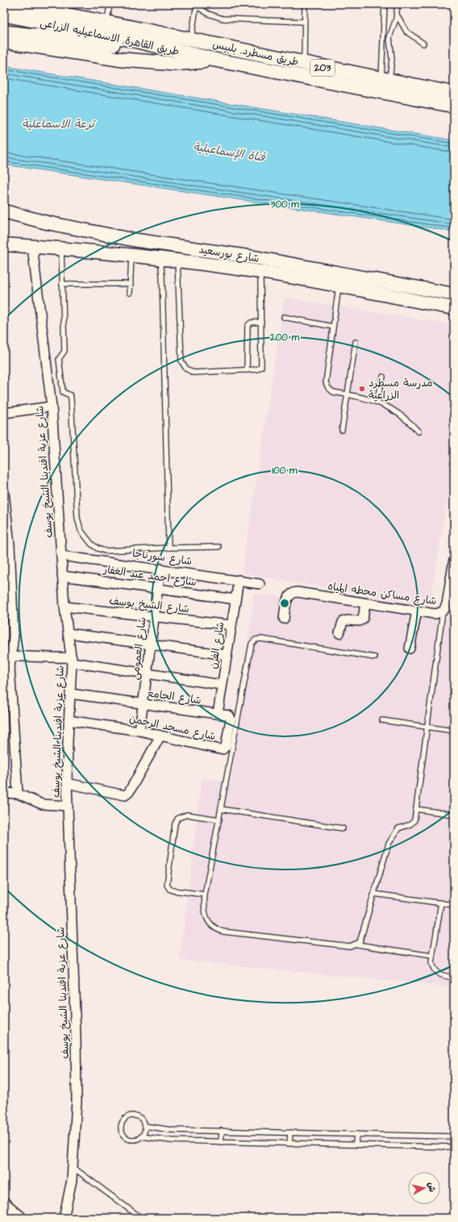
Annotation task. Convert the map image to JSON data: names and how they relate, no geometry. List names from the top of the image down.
{
  "streets": {
    "main road": [
      "طريق القاهرة, الاسماعيليه الزراعى",
      "طريق مسطرد, بلبيس",
      "203",
      "شارع بورسعيد"
    ],
    "street": [
      "شارع عزبة افندينا الشيخ يوسف",
      "شارع سورناجا",
      "شارع احمد عبد الغفار",
      "شارع مساكن محطه المياه",
      "شارع الشيخ يوسف",
      "شارع الفرن",
      "شارع العمومى",
      "شارع الجامع",
      "شارع مسجد الرحمن"
    ]
  },
  "crossings": [
    ["طريق القاهرة, الاسماعيليه الزراعى", "طريق مسطرد, بلبيس"],
    ["شارع بورسعيد", "شارع عزبة افندينا الشيخ يوسف"],
    ["شارع عزبة افندينا الشيخ يوسف", "شارع سورناجا"],
    ["شارع عزبة افندينا الشيخ يوسف", "شارع احمد عبد الغفار"],
    ["شارع عزبة افندينا الشيخ يوسف", "شارع الشيخ يوسف"],
    ["شارع عزبة افندينا الشيخ يوسف", "شارع الجامع"],
    ["شارع عزبة افندينا الشيخ يوسف", "شارع مسجد الرحمن"],
    ["شارع سورناجا", "شارع الفرن"],
    ["شارع سورناجا", "شارع العمومى"],
    ["شارع احمد عبد الغفار", "شارع الفرن"],
    ["شارع احمد عبد الغفار", "شارع العمومى"],
    ["شارع الشيخ يوسف", "شارع الفرن"],
    ["شارع الشيخ يوسف", "شارع العمومى"],
    ["شارع الفرن", "شارع الجامع"],
    ["شارع الفرن", "شارع مسجد الرحمن"],
    ["شارع العمومى", "شارع الجامع"],
    ["شارع العمومى", "شارع مسجد الرحمن"],
    ["شارع الجامع", "شارع مسجد الرحمن"]
  ],
  "water": ["ترعة الاسماعلية", "قناة الإسماعيلية"],
  "places": ["مدرسة مسطرد الزراعية"],
  "north": "right",
  "rings": ["300 m", "200 m", "100 m"]
}
